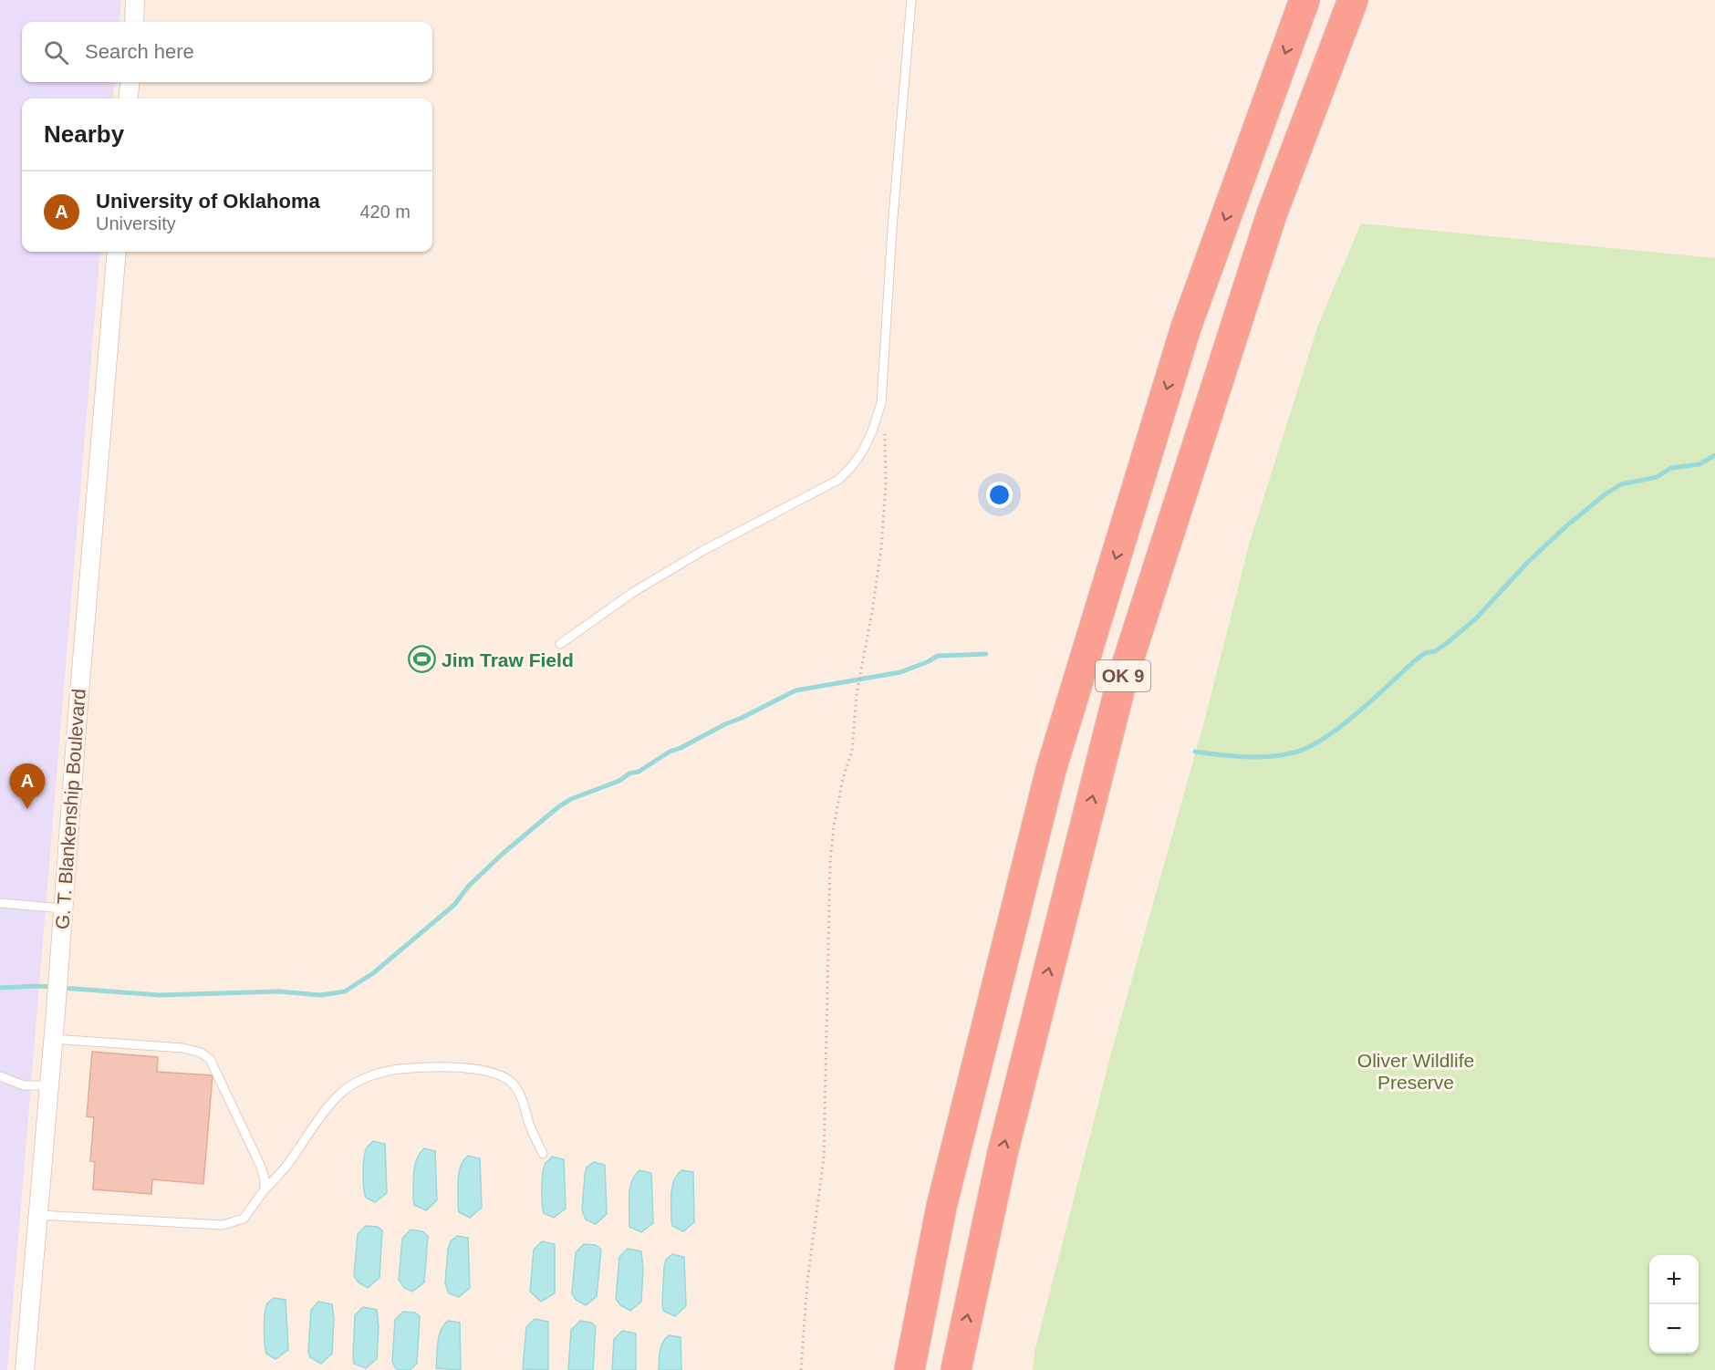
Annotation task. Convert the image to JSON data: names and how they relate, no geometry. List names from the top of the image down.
{
  "streets": {
    "highway": ["OK 9"],
    "street": ["G. T. Blankenship Boulevard"]
  },
  "parks": ["Oliver Wildlife Preserve"],
  "places": {
    "sports": ["Jim Traw Field"]
  },
  "page": {
    "search": "Search here",
    "heading": "Nearby",
    "list": [
      {
        "mark": "A",
        "name": "University of Oklahoma",
        "note": "University",
        "value": "420 m"
      }
    ],
    "pins": "A",
    "map_buttons": ["+", "−"]
  }
}
